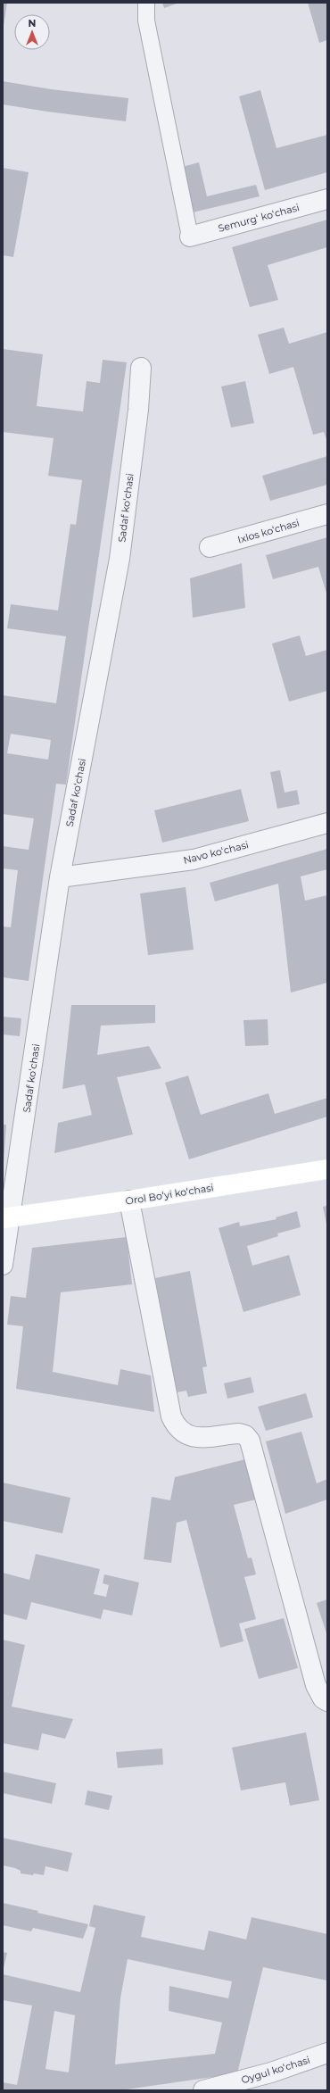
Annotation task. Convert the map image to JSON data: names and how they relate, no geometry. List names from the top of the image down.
{
  "streets": {
    "street": [
      "Semurgʻ koʻchasi",
      "Sadaf koʻchasi",
      "Ixlos koʻchasi",
      "Navo koʻchasi",
      "Orol Boʻyi koʻchasi",
      "Oygul koʻchasi"
    ]
  },
  "crossings": [
    ["Sadaf koʻchasi", "Navo koʻchasi"],
    ["Sadaf koʻchasi", "Orol Boʻyi koʻchasi"]
  ],
  "north": "top"
}
